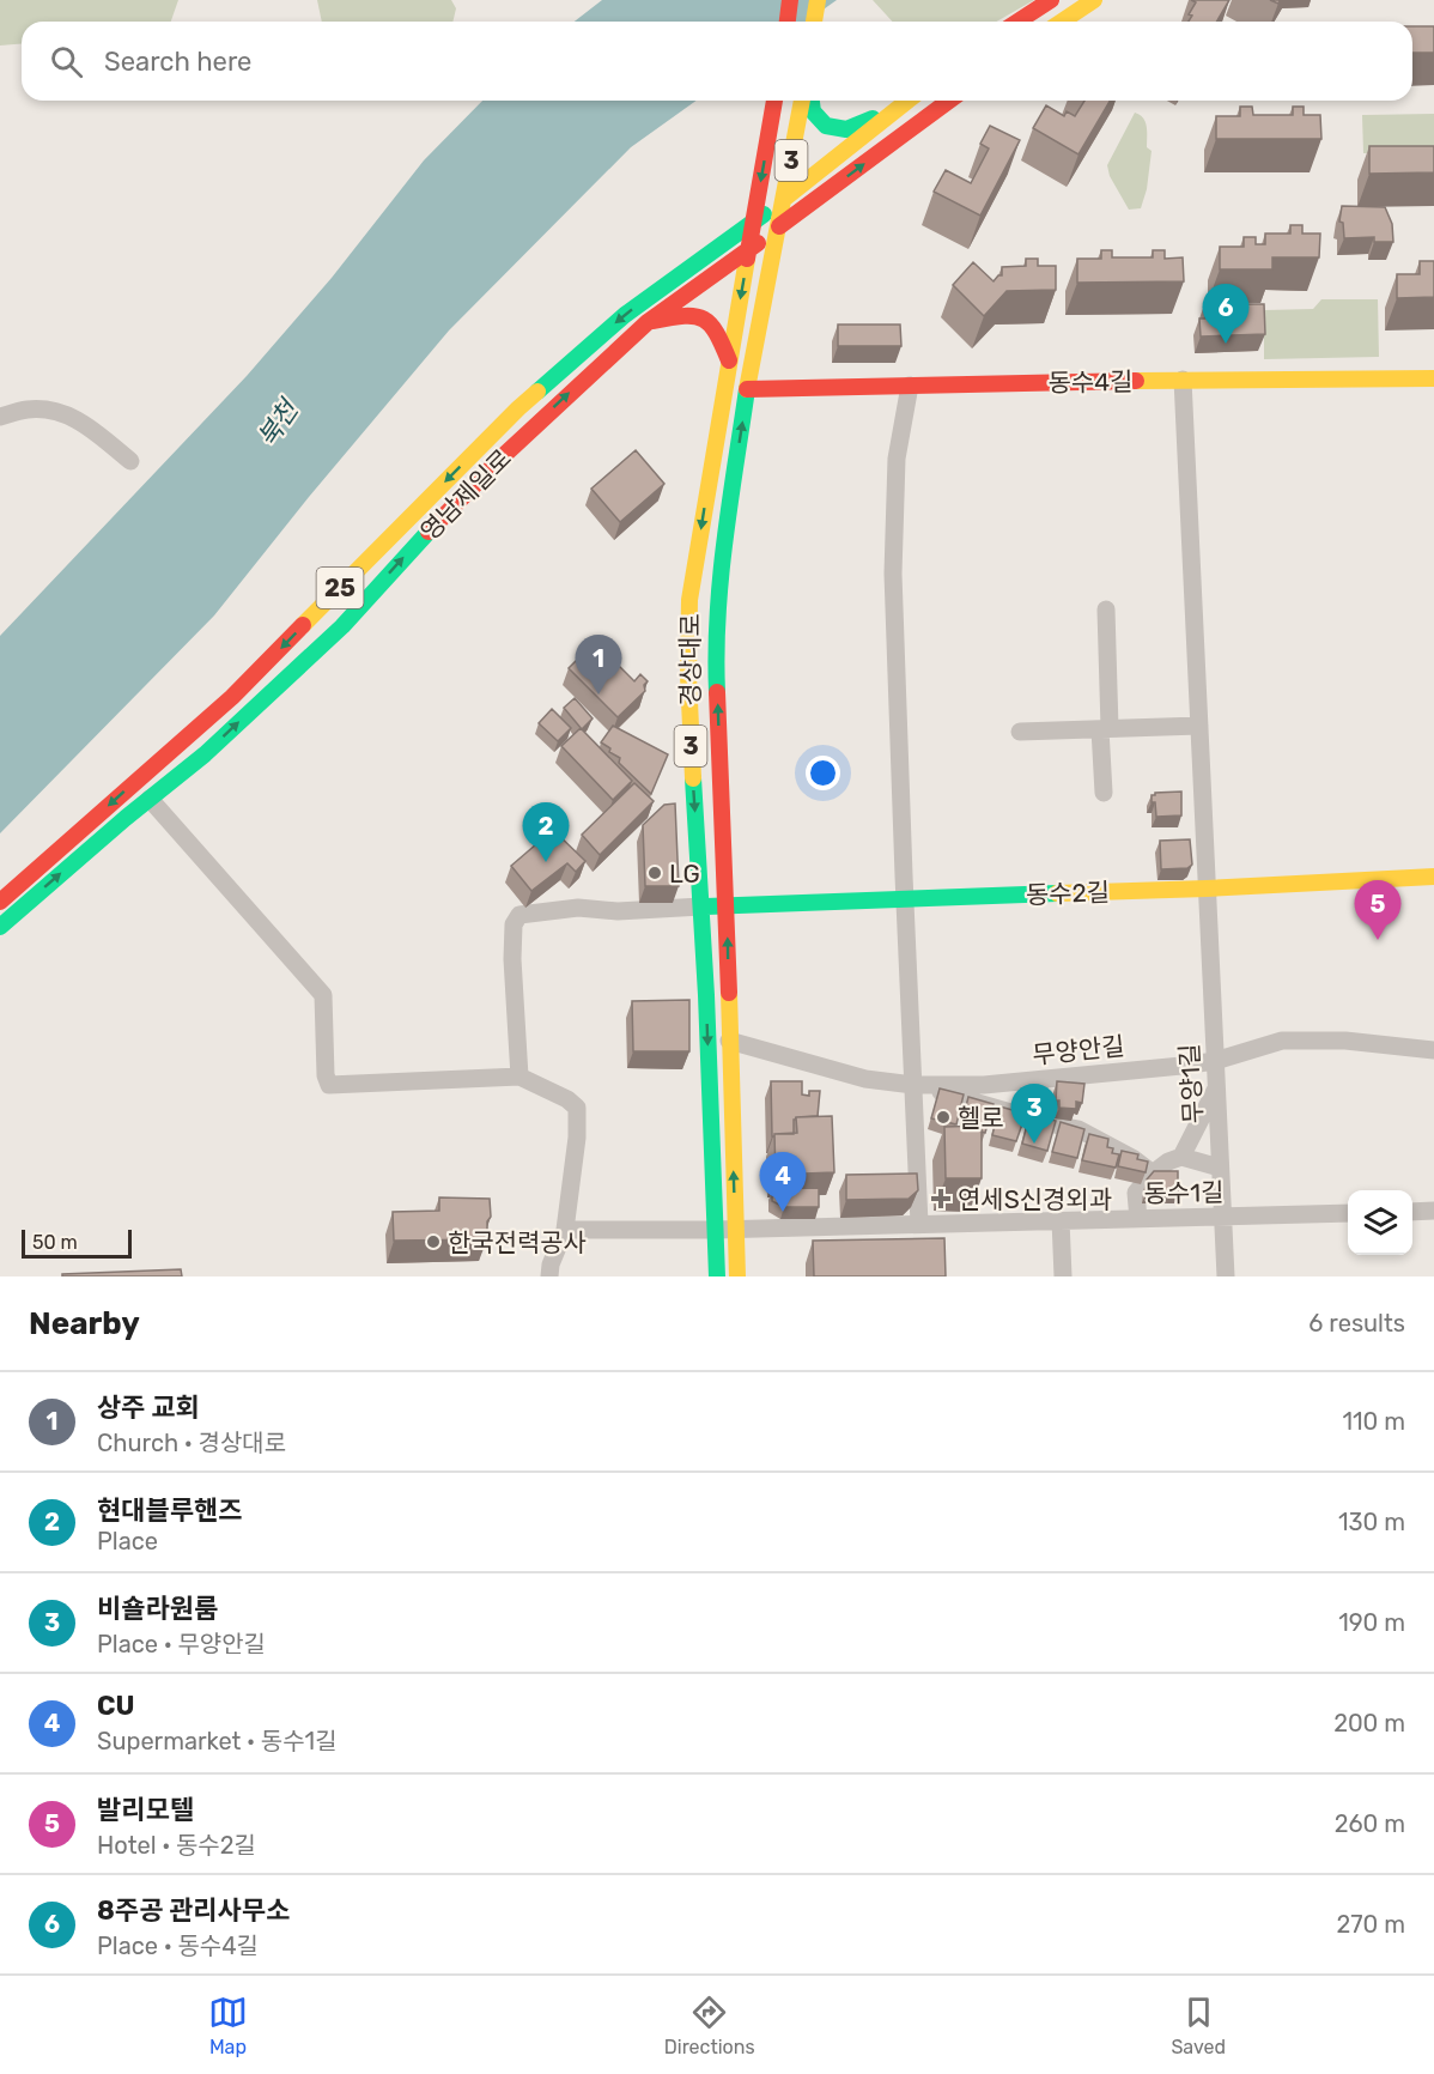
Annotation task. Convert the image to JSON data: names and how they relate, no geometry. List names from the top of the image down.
{
  "streets": {
    "main road": [
      "3",
      "동수4길",
      "영남제일로",
      "25",
      "경상대로",
      "동수2길"
    ],
    "street": ["무양안길", "무양1길", "동수1길"]
  },
  "crossings": [
    ["동수4길", "경상대로"],
    ["동수4길", "무양1길"],
    ["영남제일로", "경상대로"],
    ["경상대로", "동수2길"],
    ["경상대로", "무양안길"],
    ["경상대로", "동수1길"],
    ["동수2길", "무양1길"],
    ["무양안길", "무양1길"],
    ["무양1길", "동수1길"]
  ],
  "water": ["북천"],
  "places": {
    "other": ["LG", "헬로", "한국전력공사"],
    "health": ["연세S신경외과"]
  },
  "scale_bar": "50 m",
  "page": {
    "search": "Search here",
    "pins": [
      "6",
      "1",
      "2",
      "5",
      "3",
      "4"
    ],
    "scale": "50 m",
    "heading": ["Nearby", "6 results"],
    "list": [
      {
        "mark": "1",
        "name": "상주 교회",
        "note": "Church · 경상대로",
        "value": "110 m"
      },
      {
        "mark": "2",
        "name": "현대블루핸즈",
        "note": "Place",
        "value": "130 m"
      },
      {
        "mark": "3",
        "name": "비숄라원룸",
        "note": "Place · 무양안길",
        "value": "190 m"
      },
      {
        "mark": "4",
        "name": "CU",
        "note": "Supermarket · 동수1길",
        "value": "200 m"
      },
      {
        "mark": "5",
        "name": "발리모텔",
        "note": "Hotel · 동수2길",
        "value": "260 m"
      },
      {
        "mark": "6",
        "name": "8주공 관리사무소",
        "note": "Place · 동수4길",
        "value": "270 m"
      }
    ],
    "nav": ["Map", "Directions", "Saved"]
  }
}
